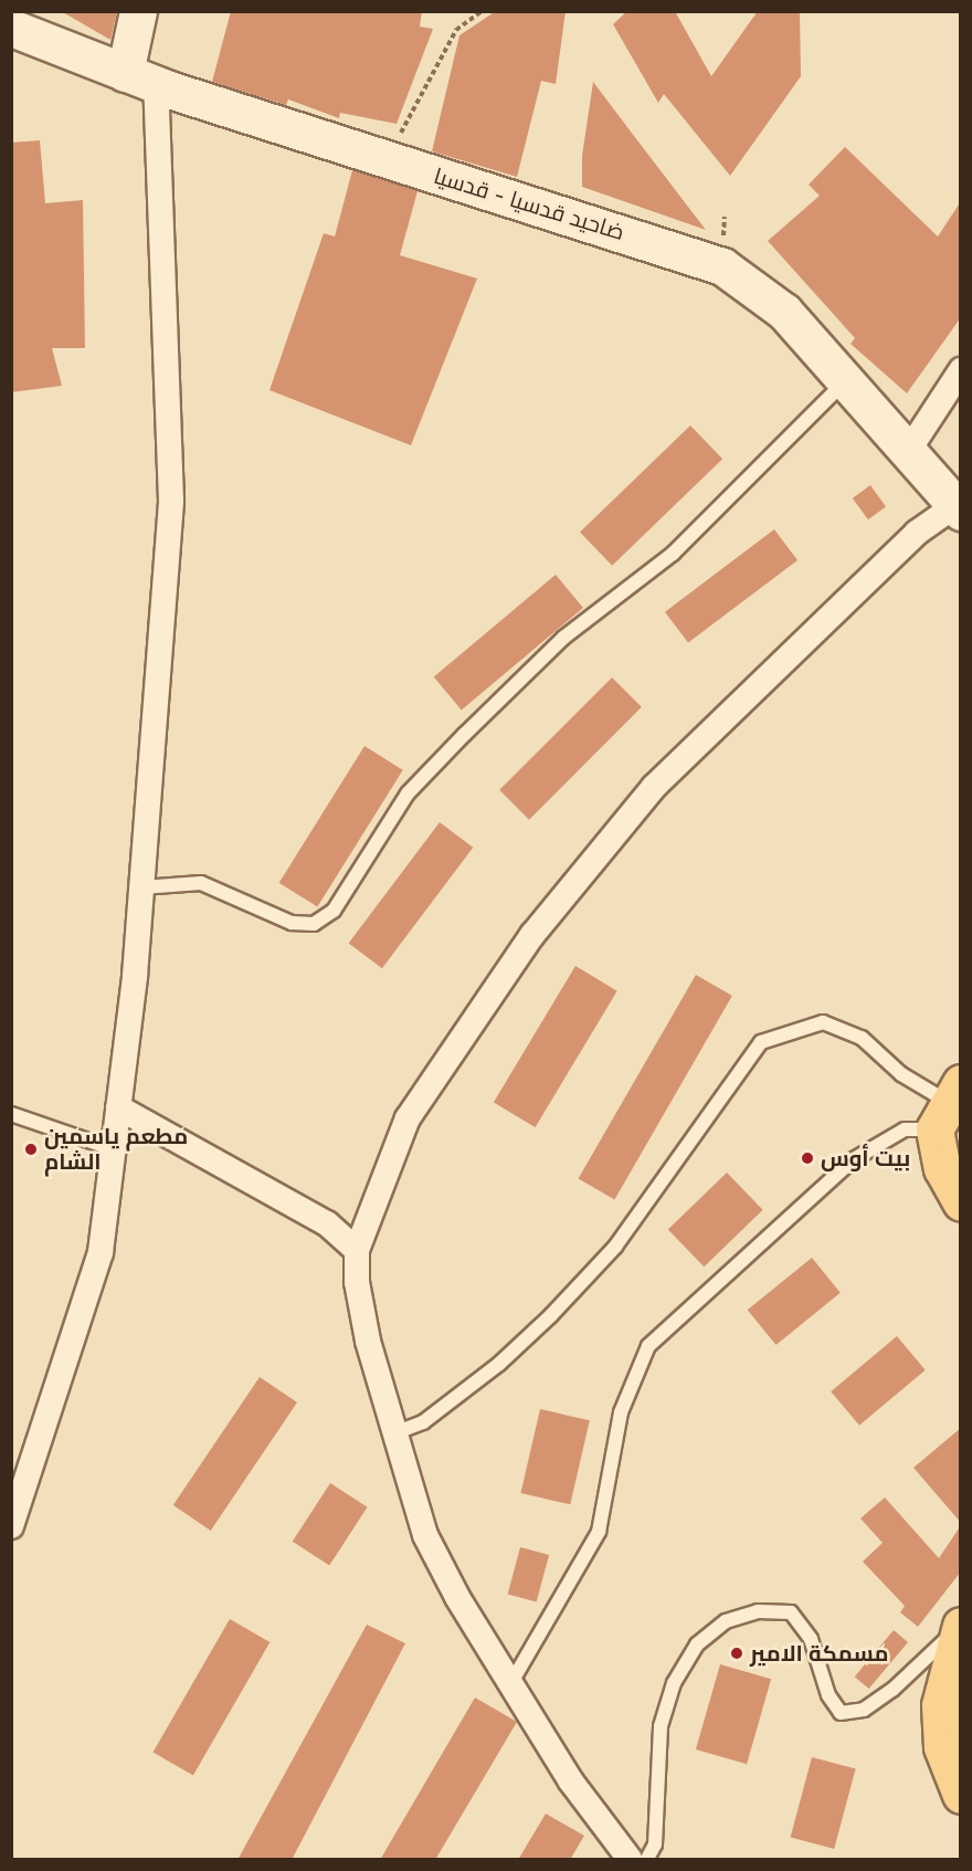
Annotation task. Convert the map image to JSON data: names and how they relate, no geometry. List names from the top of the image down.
{
  "streets": {
    "main road": ["ضاحيد قدسيا - قدسيا"]
  },
  "places": ["مطعم ياسمين الشام", "بيت أوس", "مسمكة الامير"]
}
